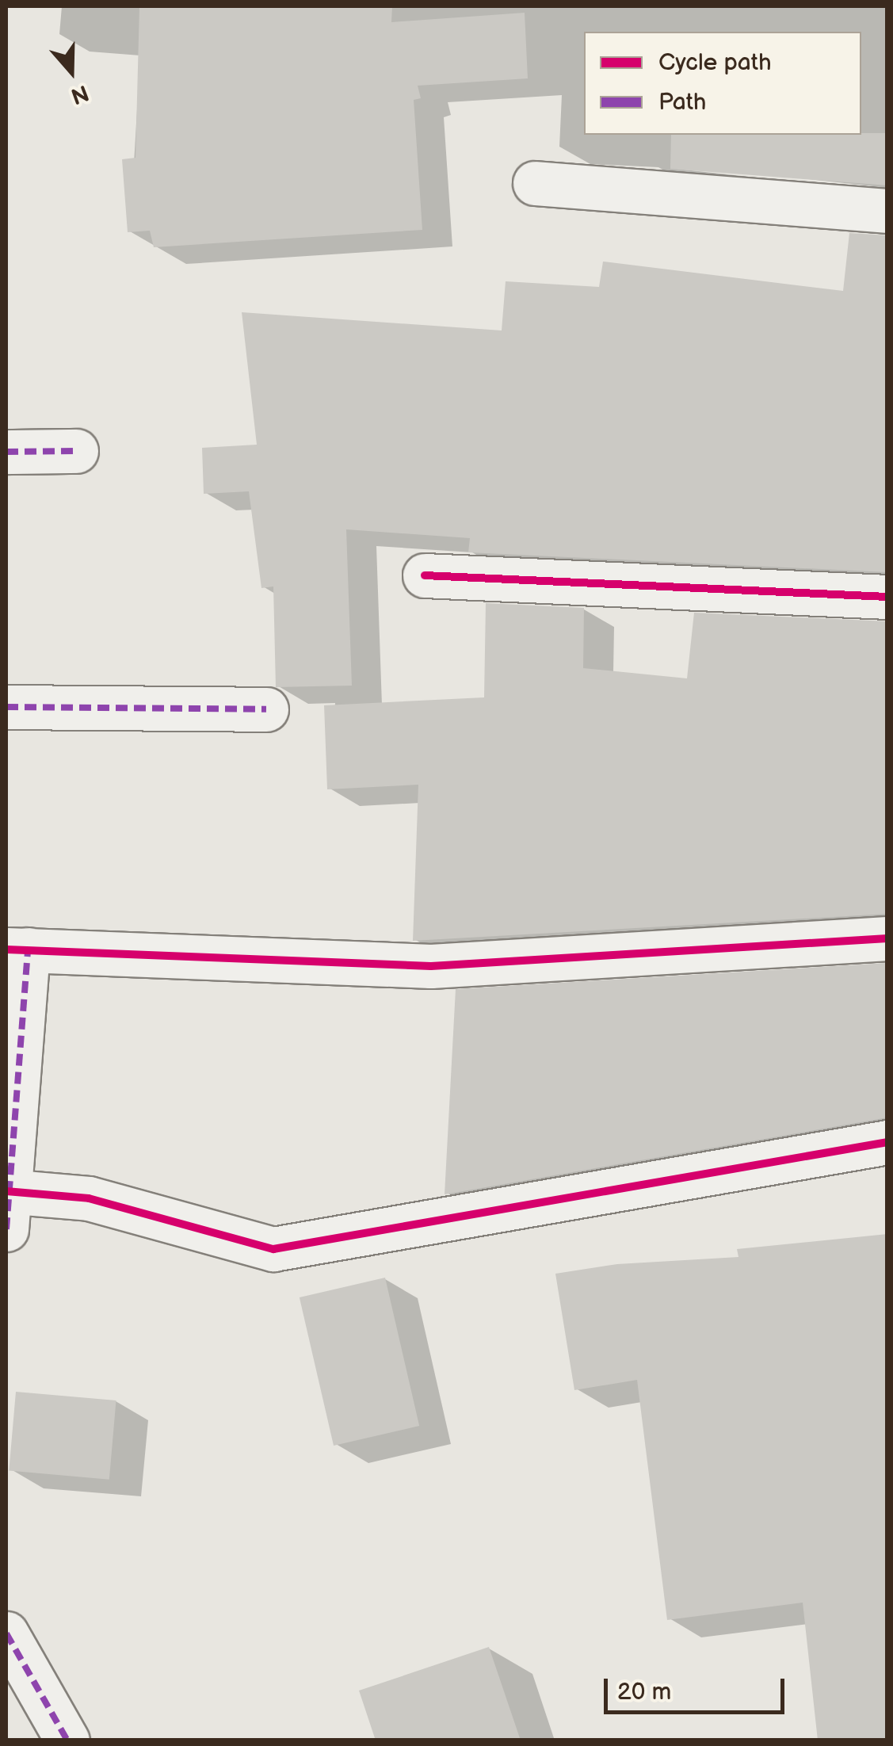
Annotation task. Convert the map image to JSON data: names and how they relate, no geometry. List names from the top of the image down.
{
  "legend": ["Cycle path", "Path"],
  "scale_bar": "20 m",
  "north": "bottom"
}
